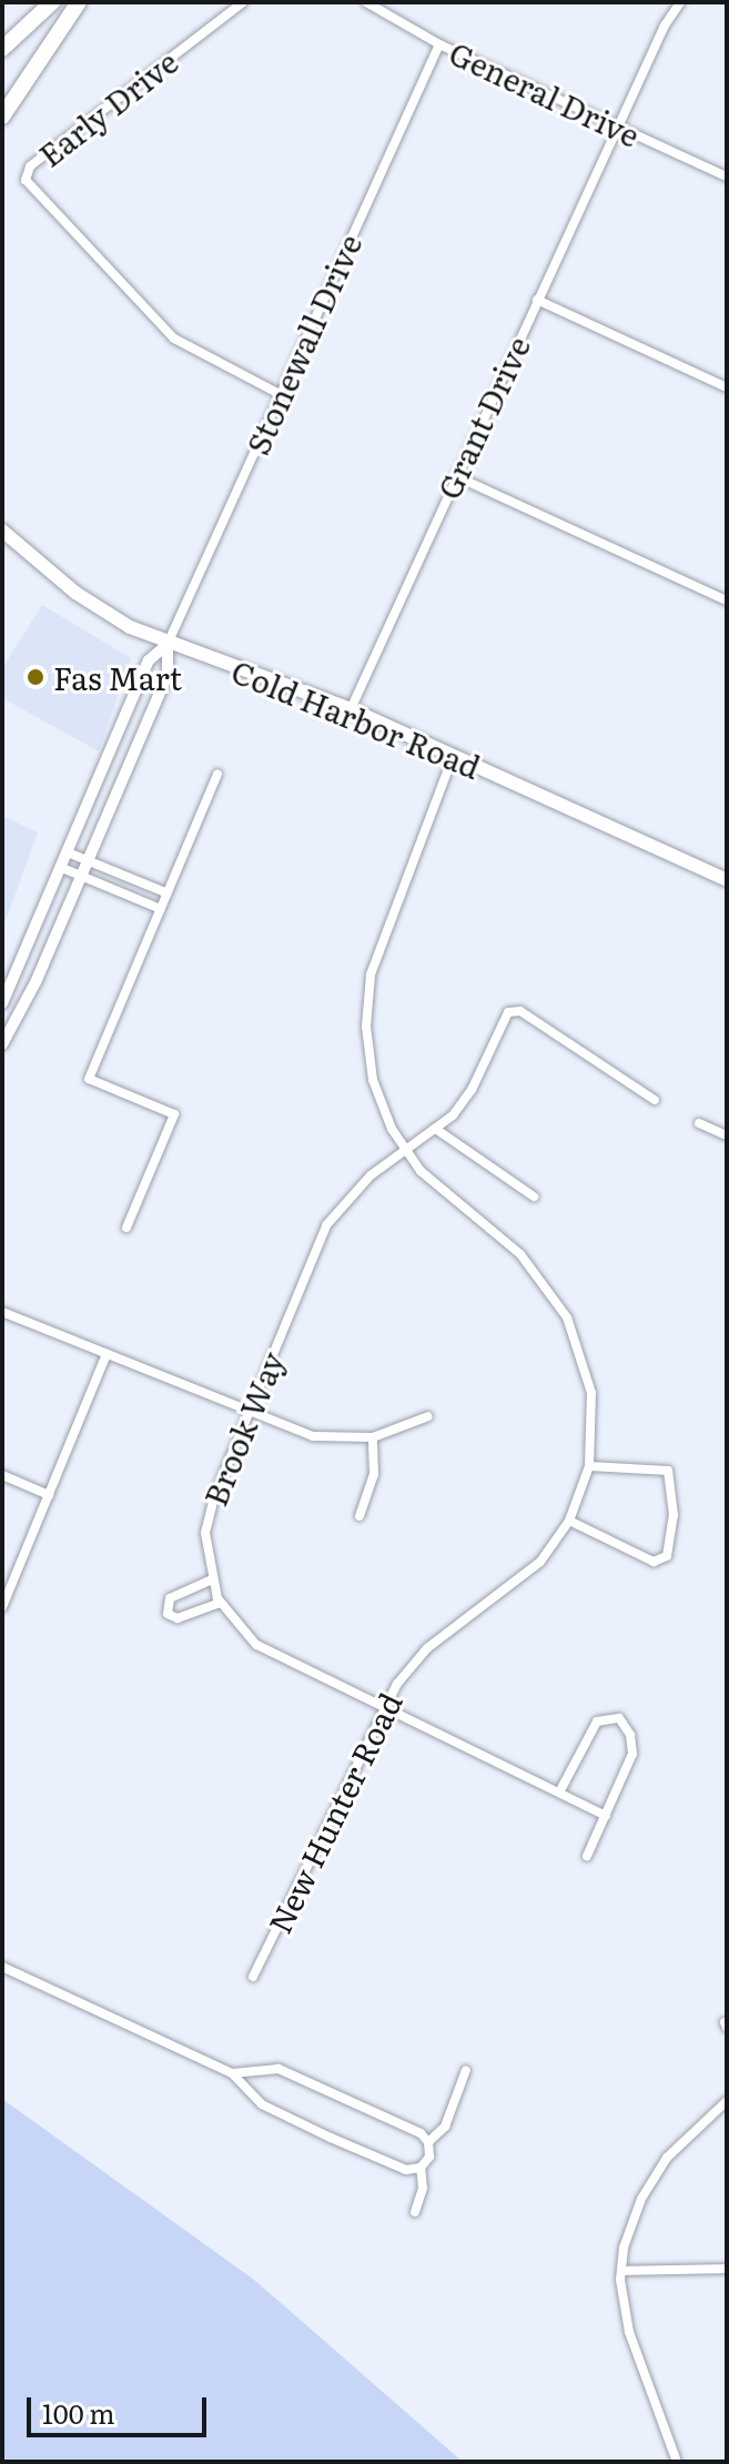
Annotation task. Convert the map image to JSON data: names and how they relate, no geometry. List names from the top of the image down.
{
  "streets": {
    "main road": ["Cold Harbor Road"],
    "street": [
      "General Drive",
      "Early Drive",
      "Stonewall Drive",
      "Grant Drive",
      "Brook Way",
      "New Hunter Road"
    ]
  },
  "crossings": [
    ["General Drive", "Stonewall Drive"],
    ["General Drive", "Grant Drive"],
    ["Early Drive", "Stonewall Drive"],
    ["Stonewall Drive", "Cold Harbor Road"],
    ["Grant Drive", "Cold Harbor Road"],
    ["Cold Harbor Road", "New Hunter Road"],
    ["Brook Way", "New Hunter Road"]
  ],
  "places": ["Fas Mart"],
  "scale_bar": "100 m"
}
